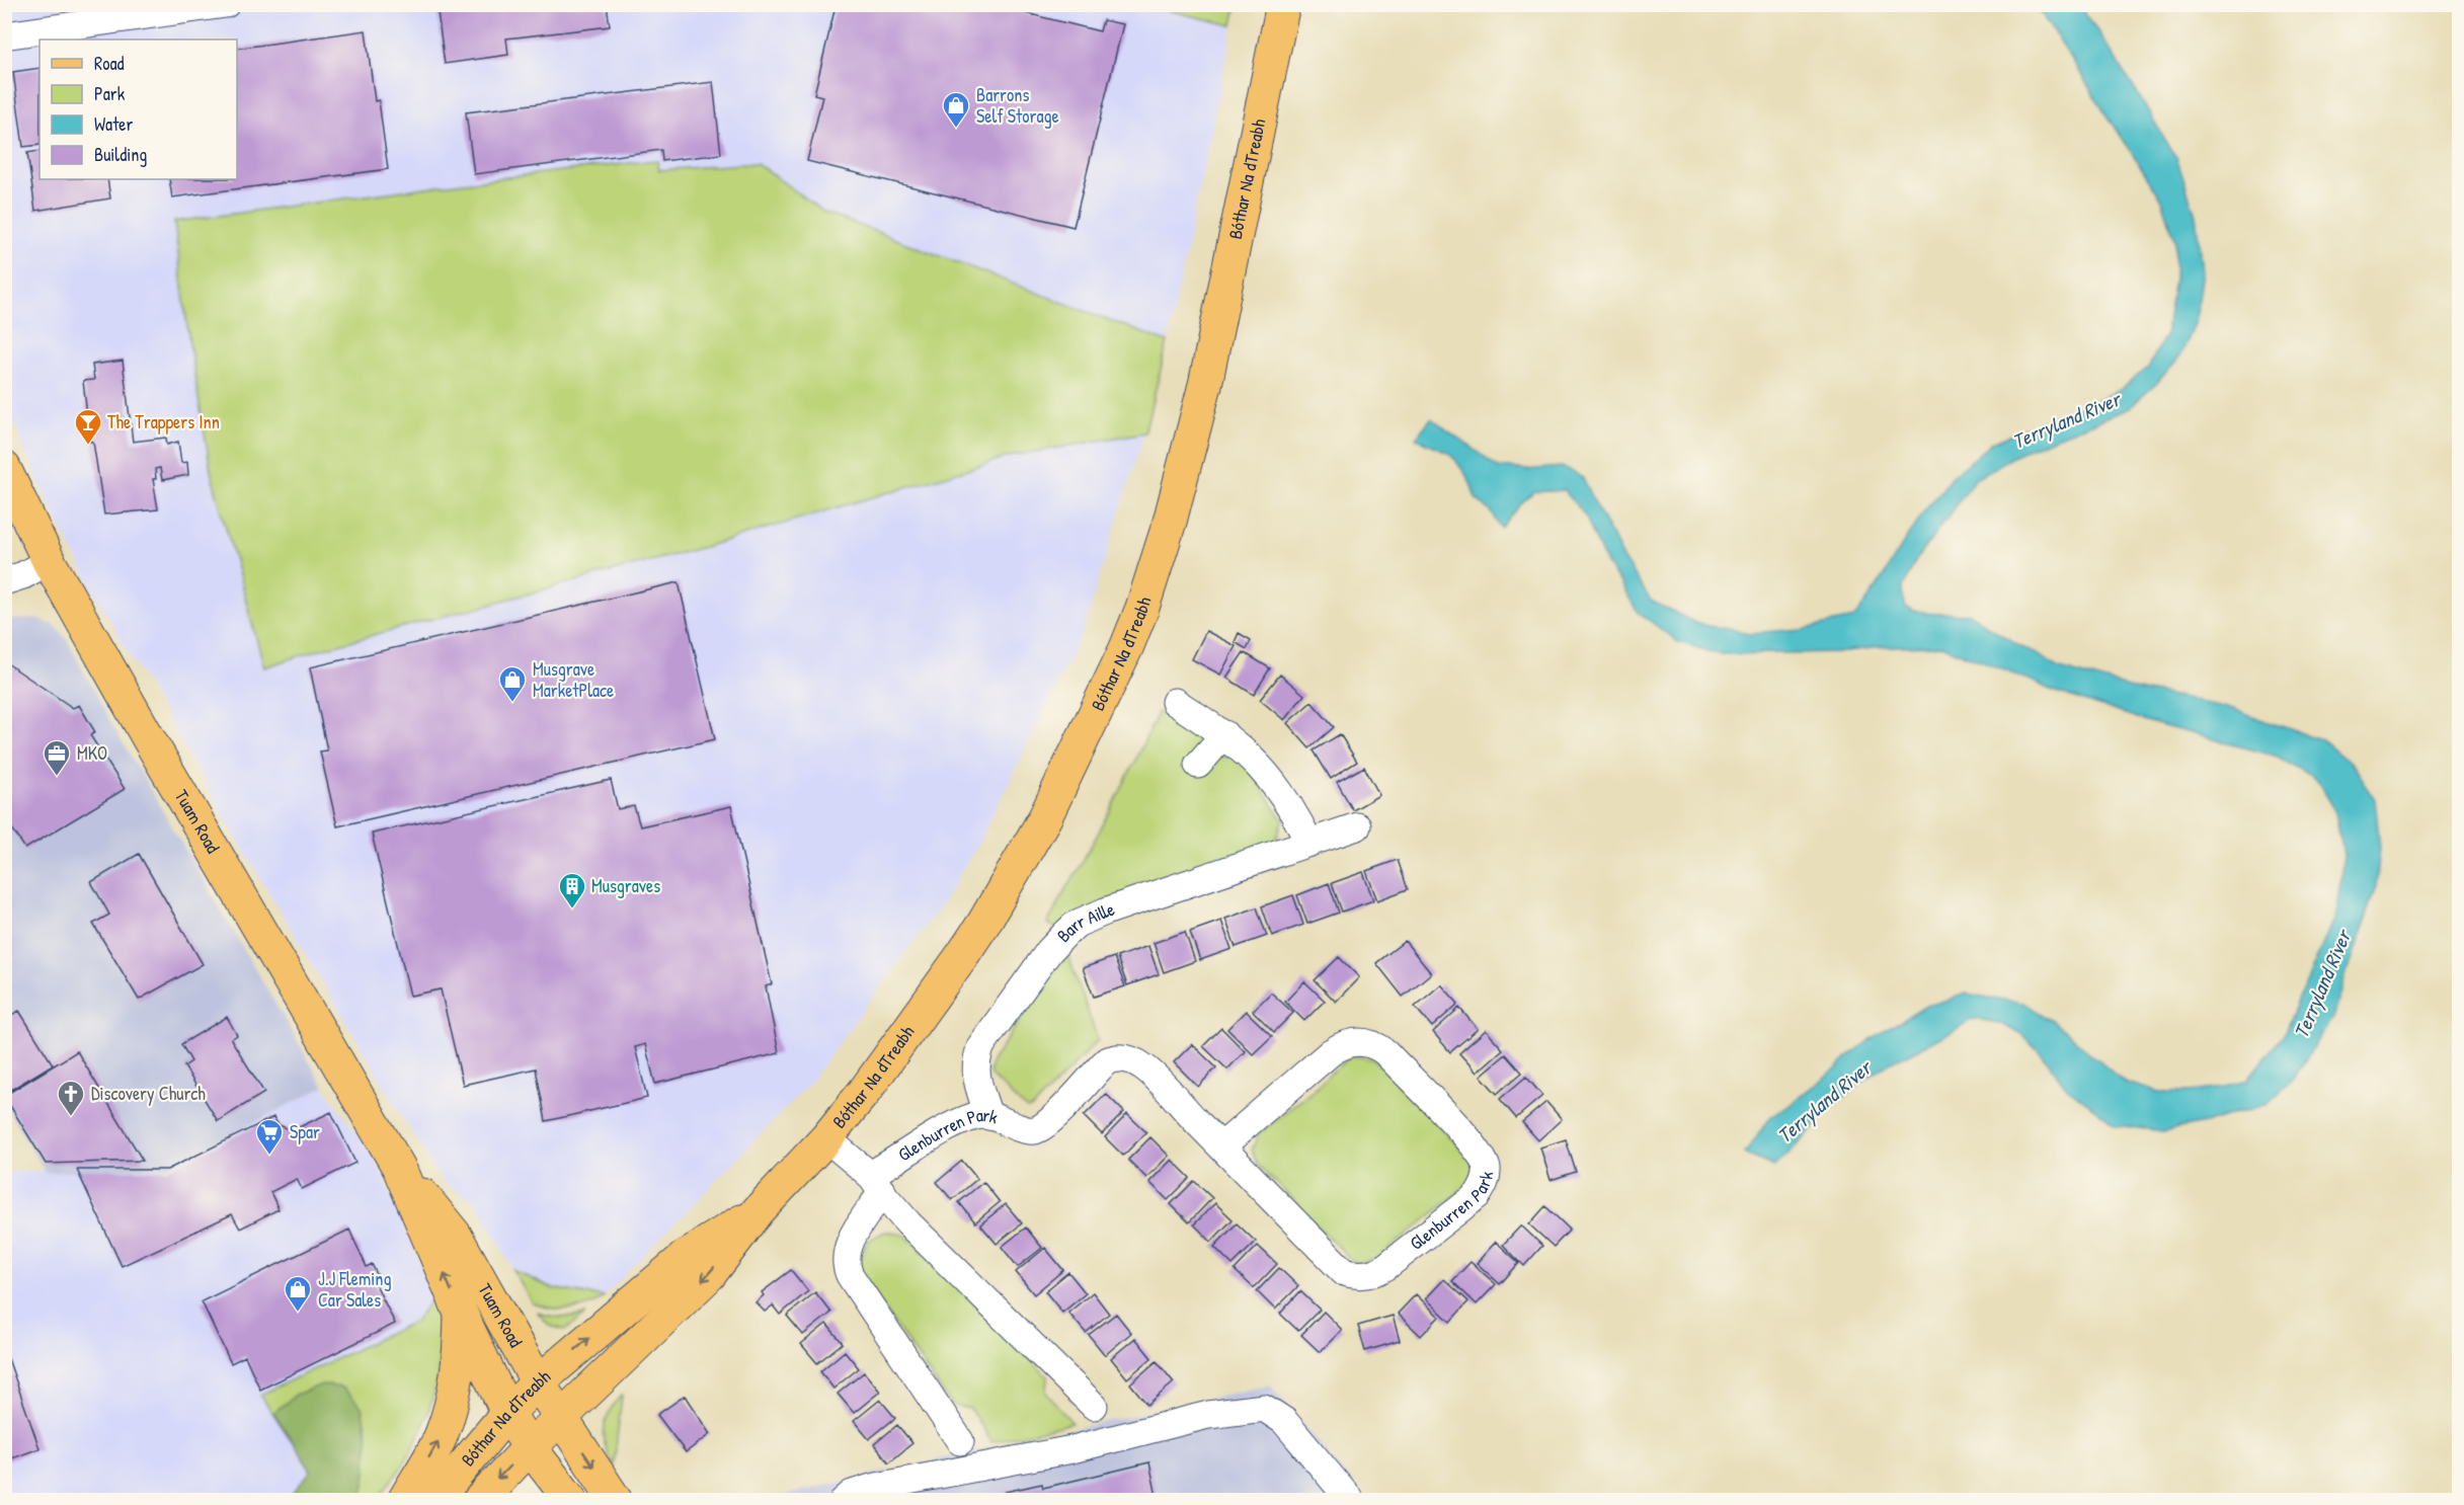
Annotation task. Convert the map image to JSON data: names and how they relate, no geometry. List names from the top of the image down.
{
  "streets": {
    "main road": ["Bóthar Na dTreabh", "Tuam Road"],
    "street": ["Barr Aille", "Glenburren Park"]
  },
  "crossings": [
    ["Bóthar Na dTreabh", "Tuam Road"],
    ["Barr Aille", "Glenburren Park"]
  ],
  "water": ["Terryland River"],
  "places": {
    "shop": ["Barrons Self Storage", "Musgrave MarketPlace", "J.J Fleming Car Sales"],
    "bar": ["The Trappers Inn"],
    "office": ["MKO"],
    "building": ["Musgraves"],
    "church": ["Discovery Church"],
    "supermarket": ["Spar"]
  },
  "legend": [
    "Road",
    "Park",
    "Water",
    "Building"
  ]
}
